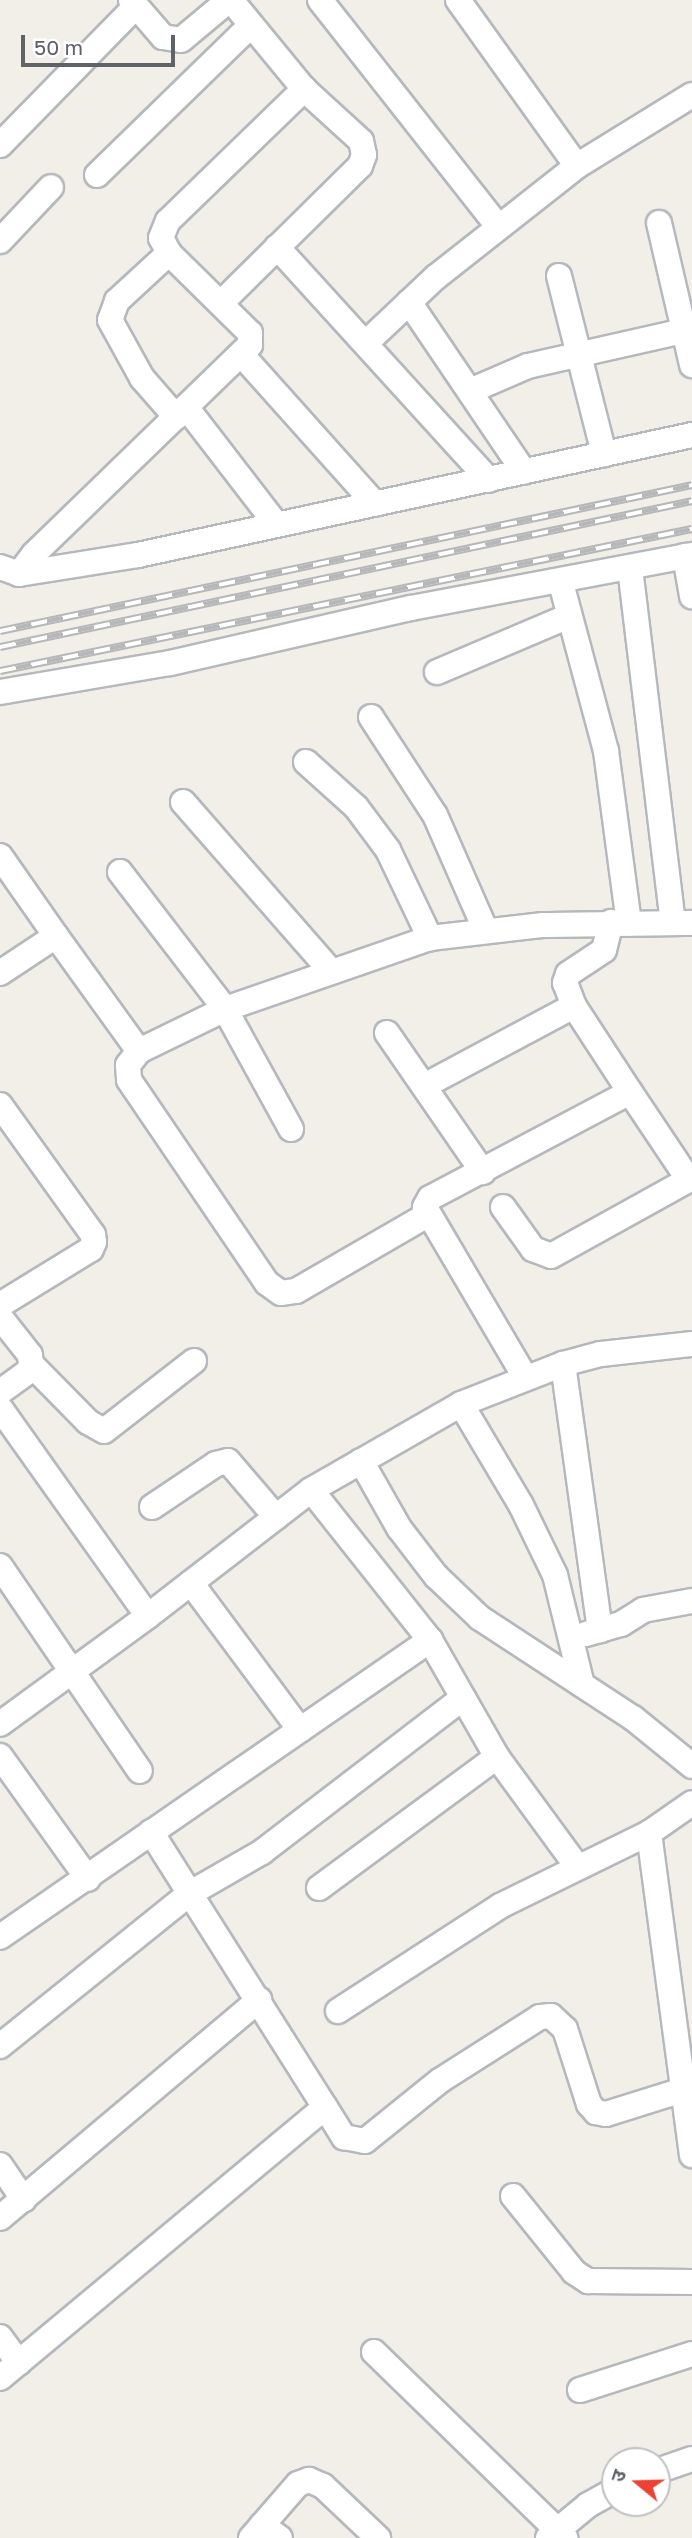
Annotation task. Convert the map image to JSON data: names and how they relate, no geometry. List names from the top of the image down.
{
  "scale_bar": "50 m",
  "north": "left"
}
